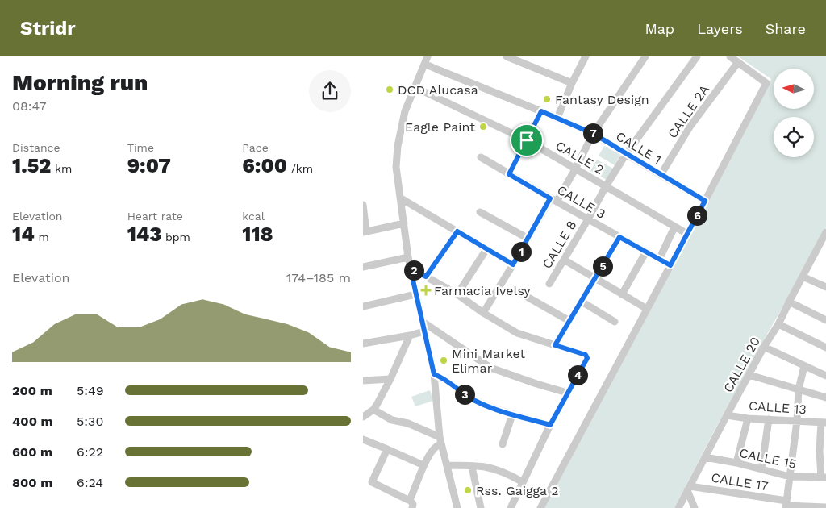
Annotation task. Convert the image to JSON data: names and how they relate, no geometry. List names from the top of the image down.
{
  "streets": {
    "street": [
      "CALLE 2A",
      "CALLE 1",
      "CALLE 2",
      "CALLE 3",
      "CALLE 8",
      "CALLE 20",
      "CALLE 13",
      "CALLE 15",
      "CALLE 17"
    ]
  },
  "crossings": [
    ["CALLE 2A", "CALLE 1"],
    ["CALLE 1", "CALLE 8"],
    ["CALLE 2", "CALLE 8"],
    ["CALLE 3", "CALLE 8"],
    ["CALLE 20", "CALLE 13"],
    ["CALLE 20", "CALLE 15"],
    ["CALLE 20", "CALLE 17"]
  ],
  "places": {
    "other": [
      "DCD Alucasa",
      "Fantasy Design",
      "Eagle Paint",
      "Mini Market Elimar",
      "Rss. Gaigga 2"
    ],
    "health": ["Farmacia Ivelsy"]
  },
  "north": "left",
  "page": {
    "header": "Stridr",
    "nav": ["Map", "Layers", "Share"],
    "heading": ["Morning run", "08:47"],
    "pins": [
      "7",
      "6",
      "1",
      "5",
      "2",
      "4",
      "3"
    ],
    "stats": [
      ["Distance", "1.52 km"],
      ["Time", "9:07"],
      ["Pace", "6:00 /km"],
      ["Elevation", "14 m"],
      ["Heart rate", "143 bpm"],
      ["kcal", "118"]
    ],
    "chart": ["Elevation", "174–185 m"],
    "list": [
      {
        "name": "200 m",
        "note": "5:49"
      },
      {
        "name": "400 m",
        "note": "5:30"
      },
      {
        "name": "600 m",
        "note": "6:22"
      },
      {
        "name": "800 m",
        "note": "6:24"
      }
    ]
  }
}
